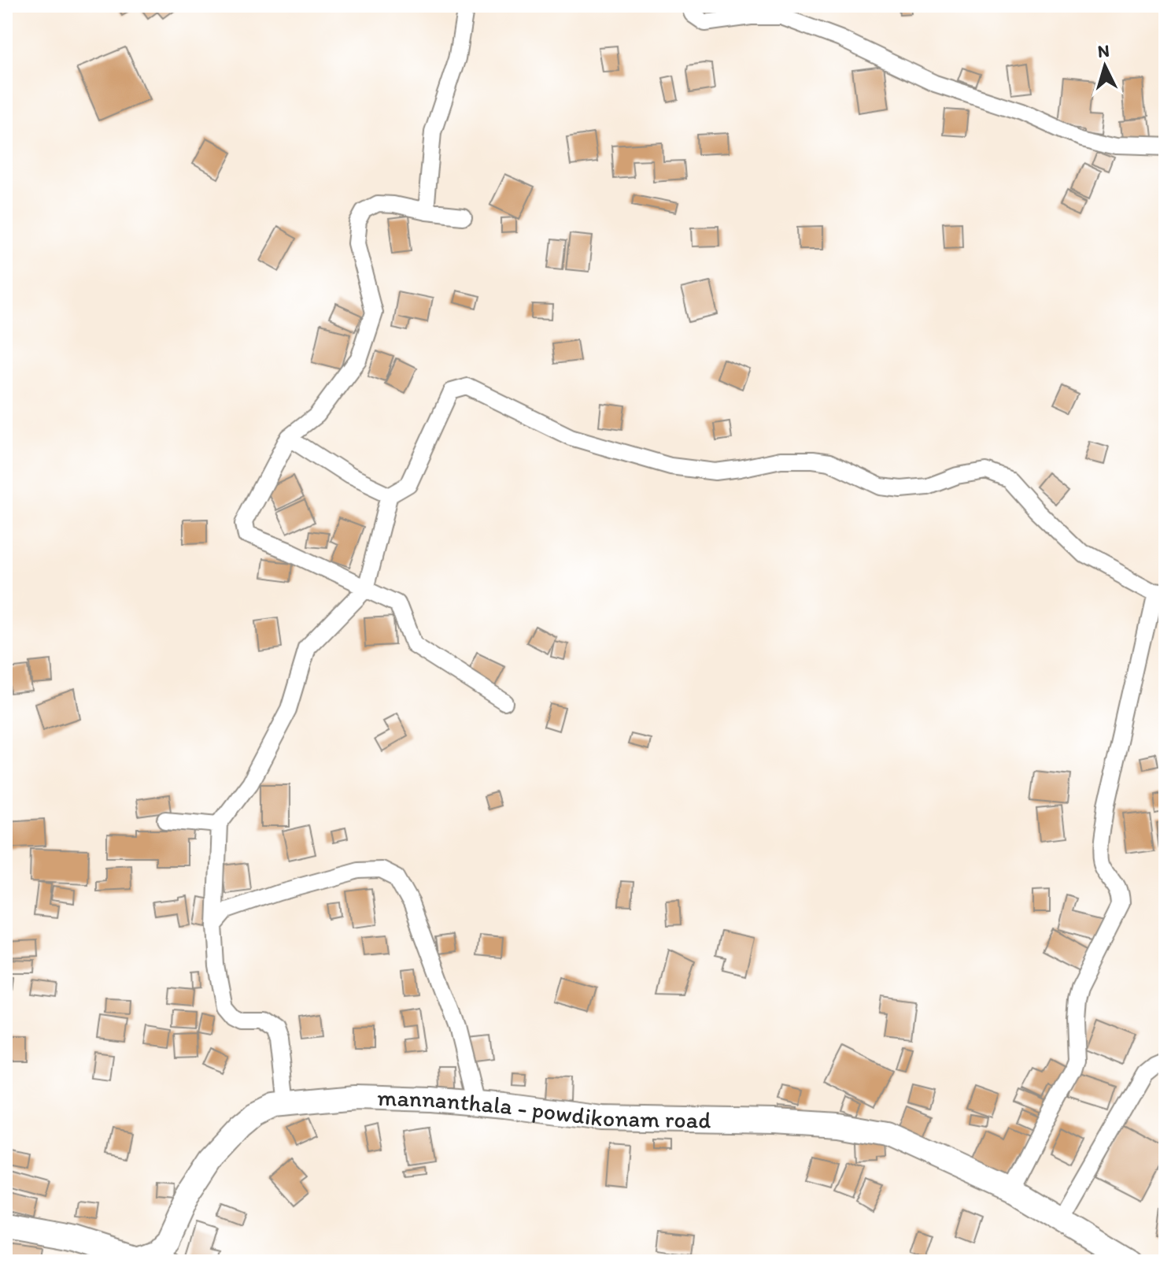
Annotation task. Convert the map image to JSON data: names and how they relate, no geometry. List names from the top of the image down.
{
  "streets": {
    "main road": ["mannanthala - powdikonam road"]
  },
  "north": "top"
}
